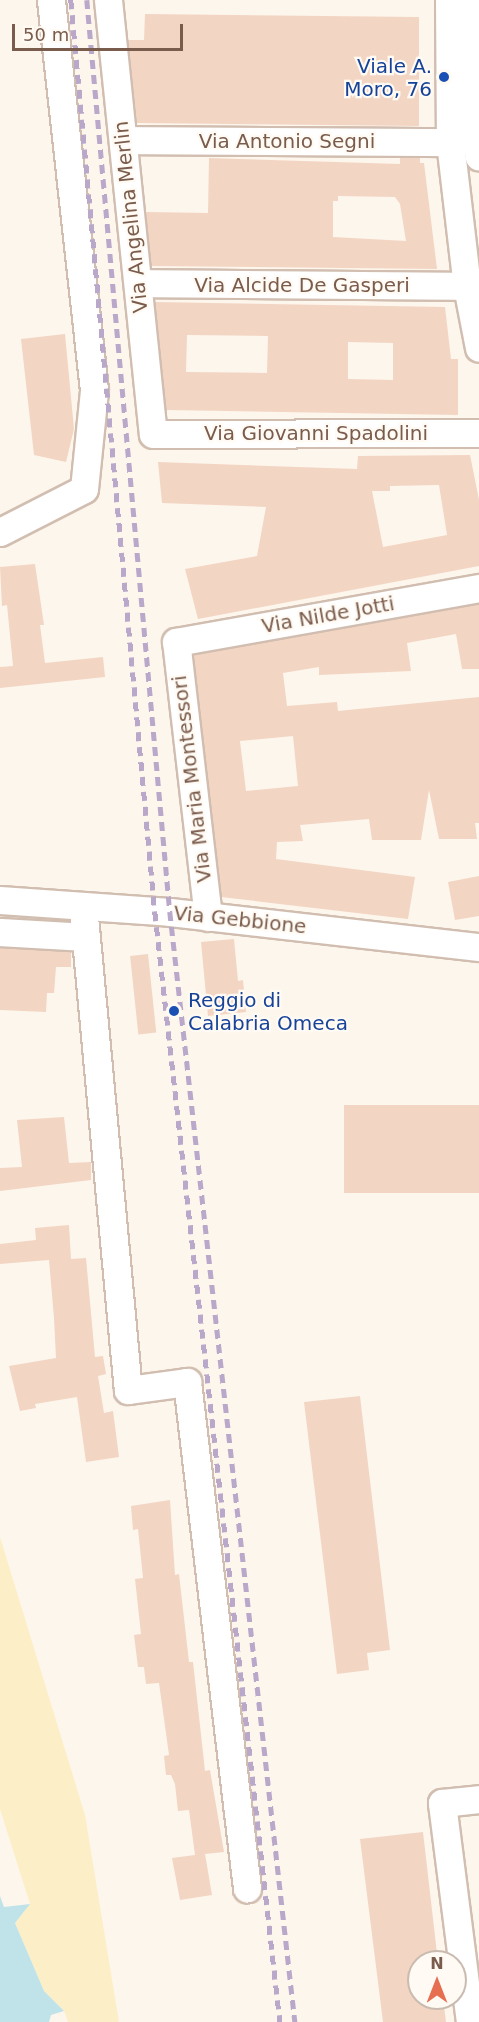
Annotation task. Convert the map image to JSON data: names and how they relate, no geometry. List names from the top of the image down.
{
  "streets": {
    "street": [
      "Via Antonio Segni",
      "Via Angelina Merlin",
      "Via Alcide De Gasperi",
      "Via Giovanni Spadolini",
      "Via Nilde Jotti",
      "Via Maria Montessori",
      "Via Gebbione"
    ]
  },
  "crossings": [
    ["Via Antonio Segni", "Via Angelina Merlin"],
    ["Via Angelina Merlin", "Via Alcide De Gasperi"],
    ["Via Angelina Merlin", "Via Giovanni Spadolini"],
    ["Via Nilde Jotti", "Via Maria Montessori"],
    ["Via Maria Montessori", "Via Gebbione"]
  ],
  "places": ["Viale A. Moro, 76", "Reggio di Calabria Omeca"],
  "scale_bar": "50 m",
  "north": "top"
}
